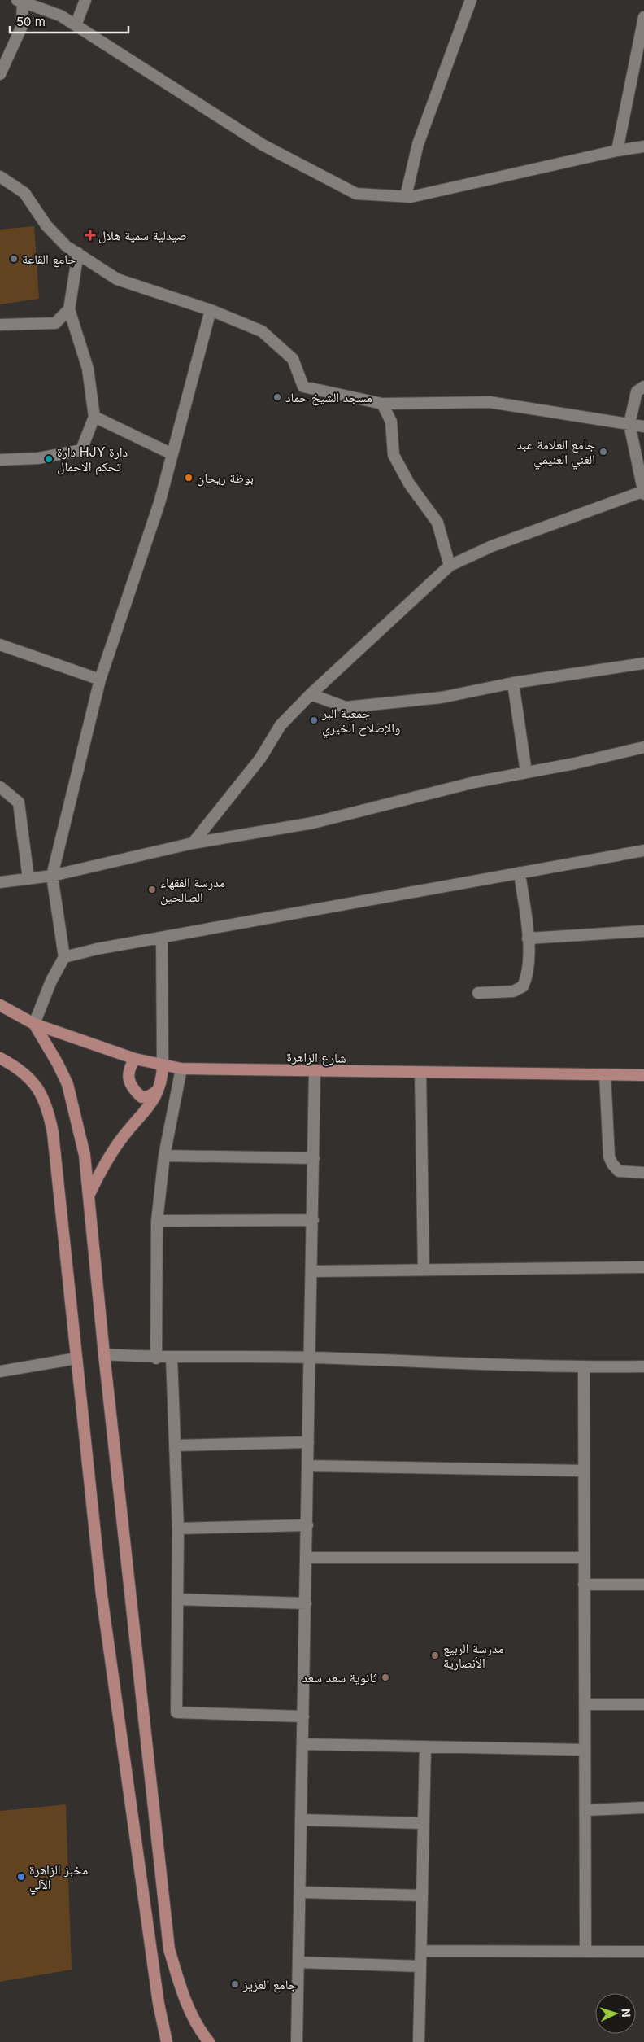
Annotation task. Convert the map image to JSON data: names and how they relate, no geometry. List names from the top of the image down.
{
  "streets": {
    "main road": ["شارع الزاهرة"]
  },
  "places": {
    "health": ["صيدلية سمية هلال"],
    "other": [
      "جامع القاعة",
      "مسجد الشيخ حماد",
      "جامع العلامة عبد الغني الغنيمي",
      "دارة HJY دارة تحكم الاحمال",
      "بوظة ريحان",
      "جمعية البر والإصلاح الخيري",
      "مدرسة الفقهاء الصالحين",
      "مدرسة الربيع الأنصارية",
      "ثانوية سعد سعد",
      "مخبز الزاهرة الآلي",
      "جامع العزيز"
    ]
  },
  "scale_bar": "50 m",
  "north": "right"
}
